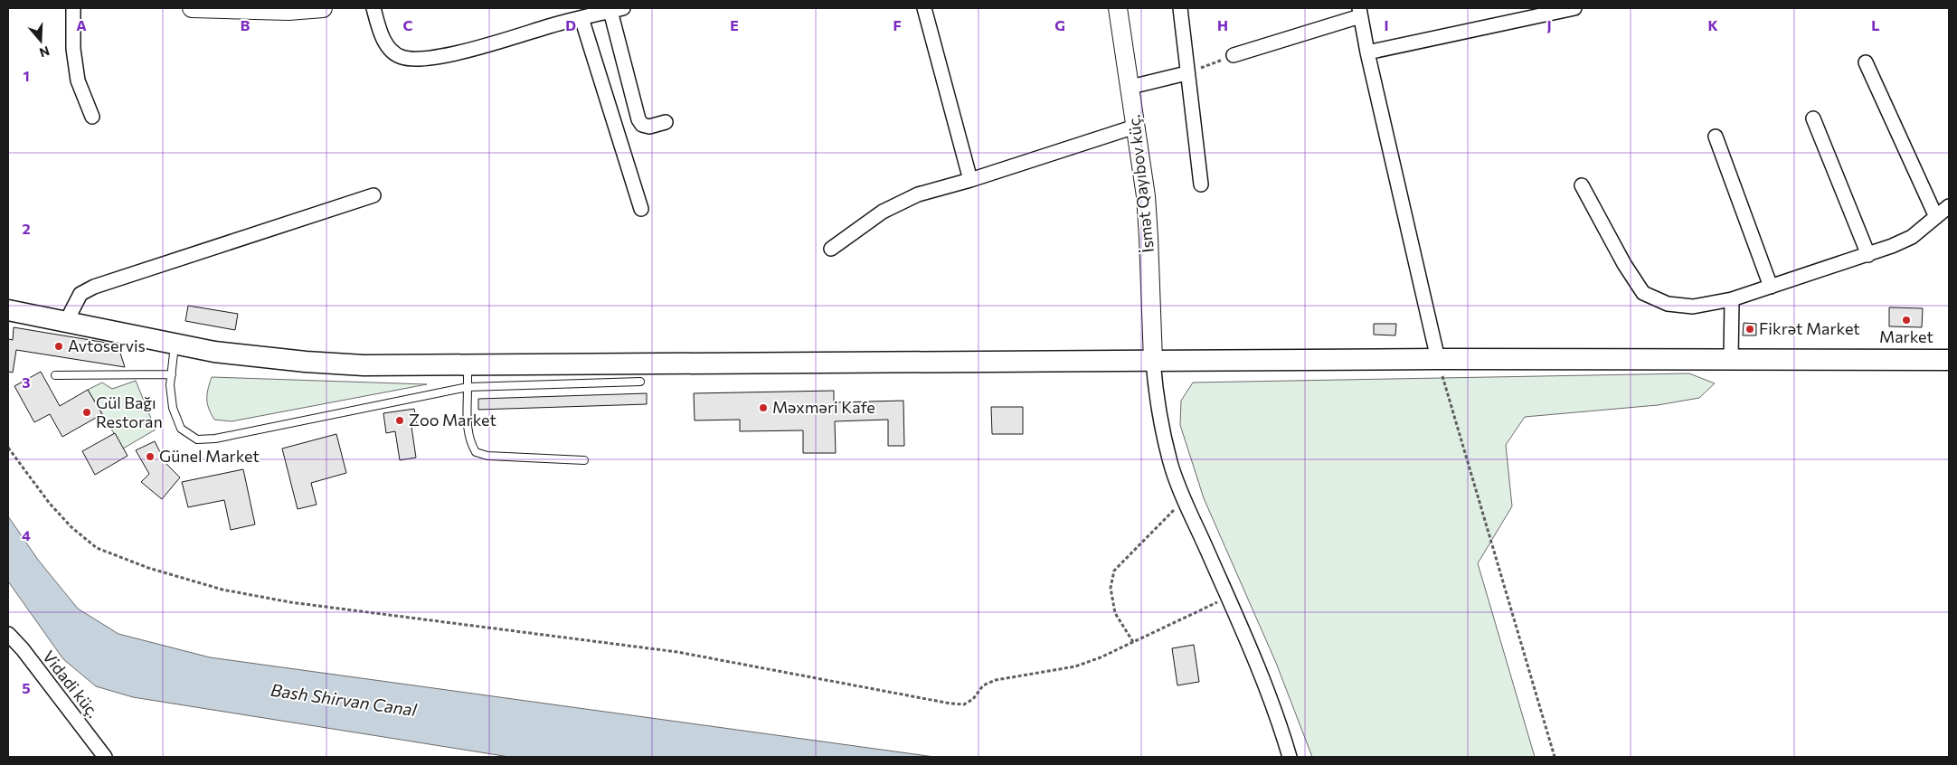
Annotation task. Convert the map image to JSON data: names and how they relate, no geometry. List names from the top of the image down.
{
  "streets": {
    "street": ["İsmət Qayıbov küç.", "Vidadi küç."]
  },
  "water": ["Bash Shirvan Canal"],
  "places": [
    "Market",
    "Fikrət Market",
    "Avtoservis",
    "Məxməri Kafe",
    "Gül Bağı Restoran",
    "Zoo Market",
    "Günel Market"
  ],
  "north": "bottom",
  "grid": {
    "columns": [
      "A",
      "B",
      "C",
      "D",
      "E",
      "F",
      "G",
      "H",
      "I",
      "J",
      "K",
      "L"
    ],
    "rows": [
      "1",
      "2",
      "3",
      "4",
      "5"
    ]
  }
}
